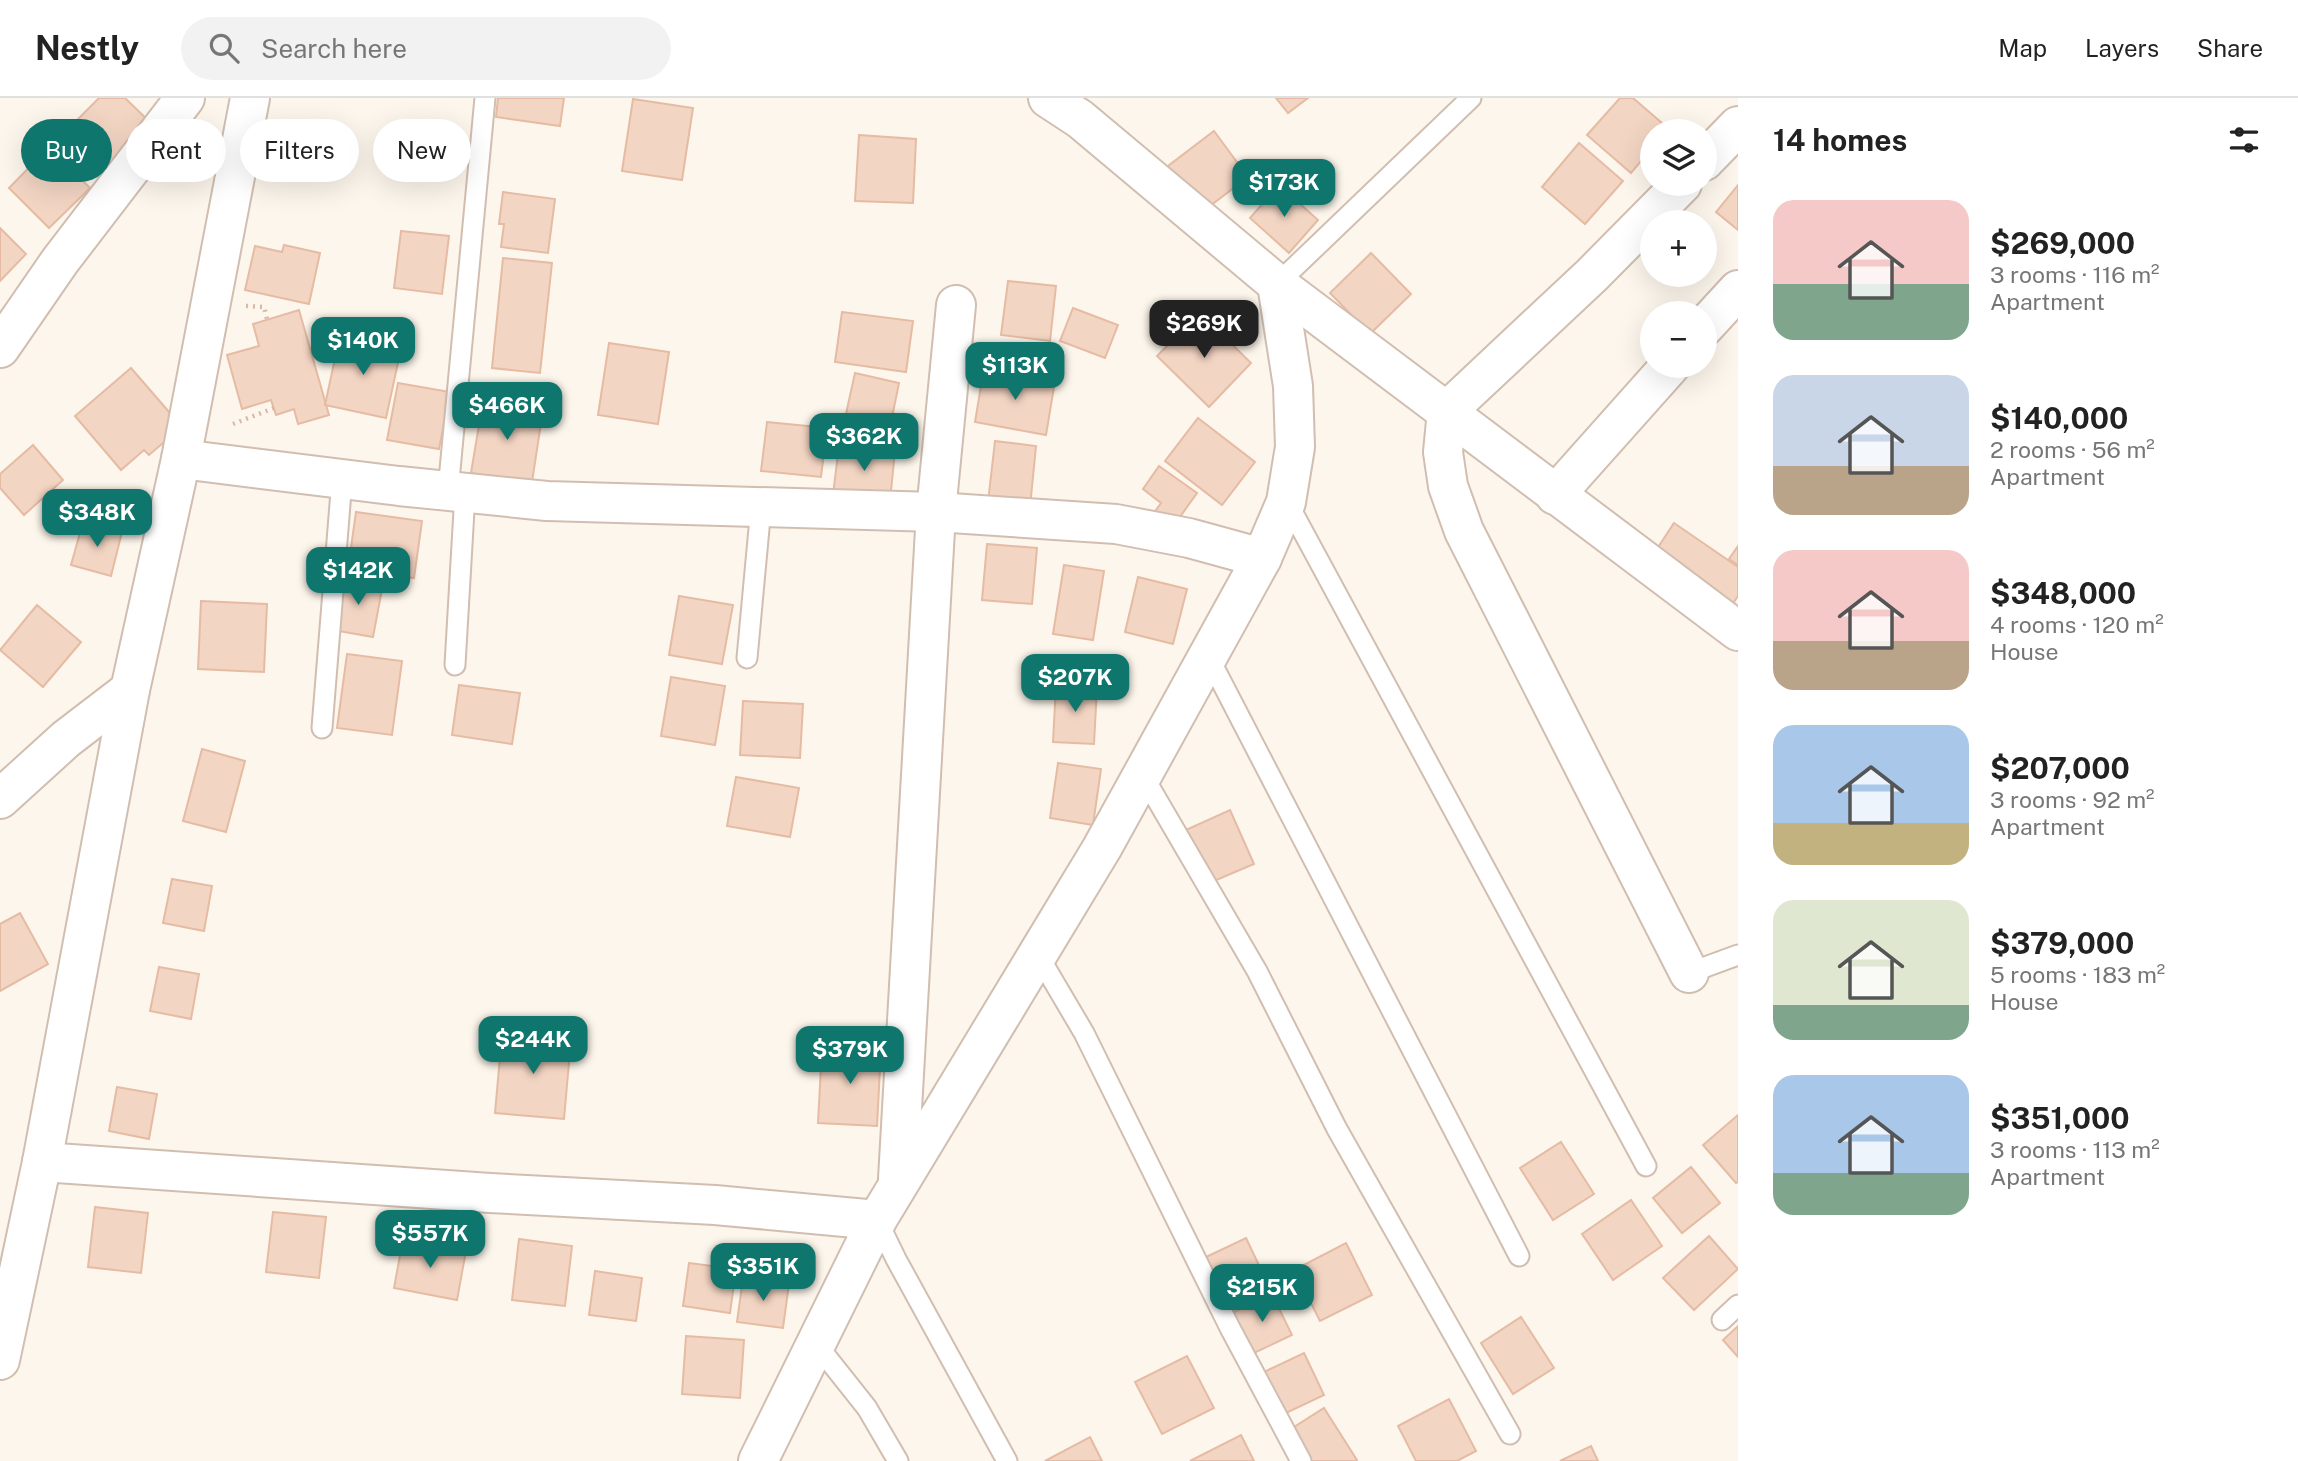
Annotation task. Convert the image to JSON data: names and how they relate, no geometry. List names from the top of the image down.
{
  "page": {
    "header": "Nestly",
    "search": "Search here",
    "nav": ["Map", "Layers", "Share"],
    "heading": "14 homes",
    "map_buttons": ["+", "−"],
    "chip": [
      "Buy",
      "Rent",
      "Filters",
      "New"
    ],
    "price": [
      "$173K",
      "$269K",
      "$140K",
      "$113K",
      "$466K",
      "$362K",
      "$348K",
      "$142K",
      "$207K",
      "$244K",
      "$379K",
      "$557K",
      "$351K",
      "$215K"
    ],
    "list": [
      {
        "name": "$269,000",
        "note": "3 rooms · 116 m² · Apartment"
      },
      {
        "name": "$140,000",
        "note": "2 rooms · 56 m² · Apartment"
      },
      {
        "name": "$348,000",
        "note": "4 rooms · 120 m² · House"
      },
      {
        "name": "$207,000",
        "note": "3 rooms · 92 m² · Apartment"
      },
      {
        "name": "$379,000",
        "note": "5 rooms · 183 m² · House"
      },
      {
        "name": "$351,000",
        "note": "3 rooms · 113 m² · Apartment"
      }
    ]
  }
}
